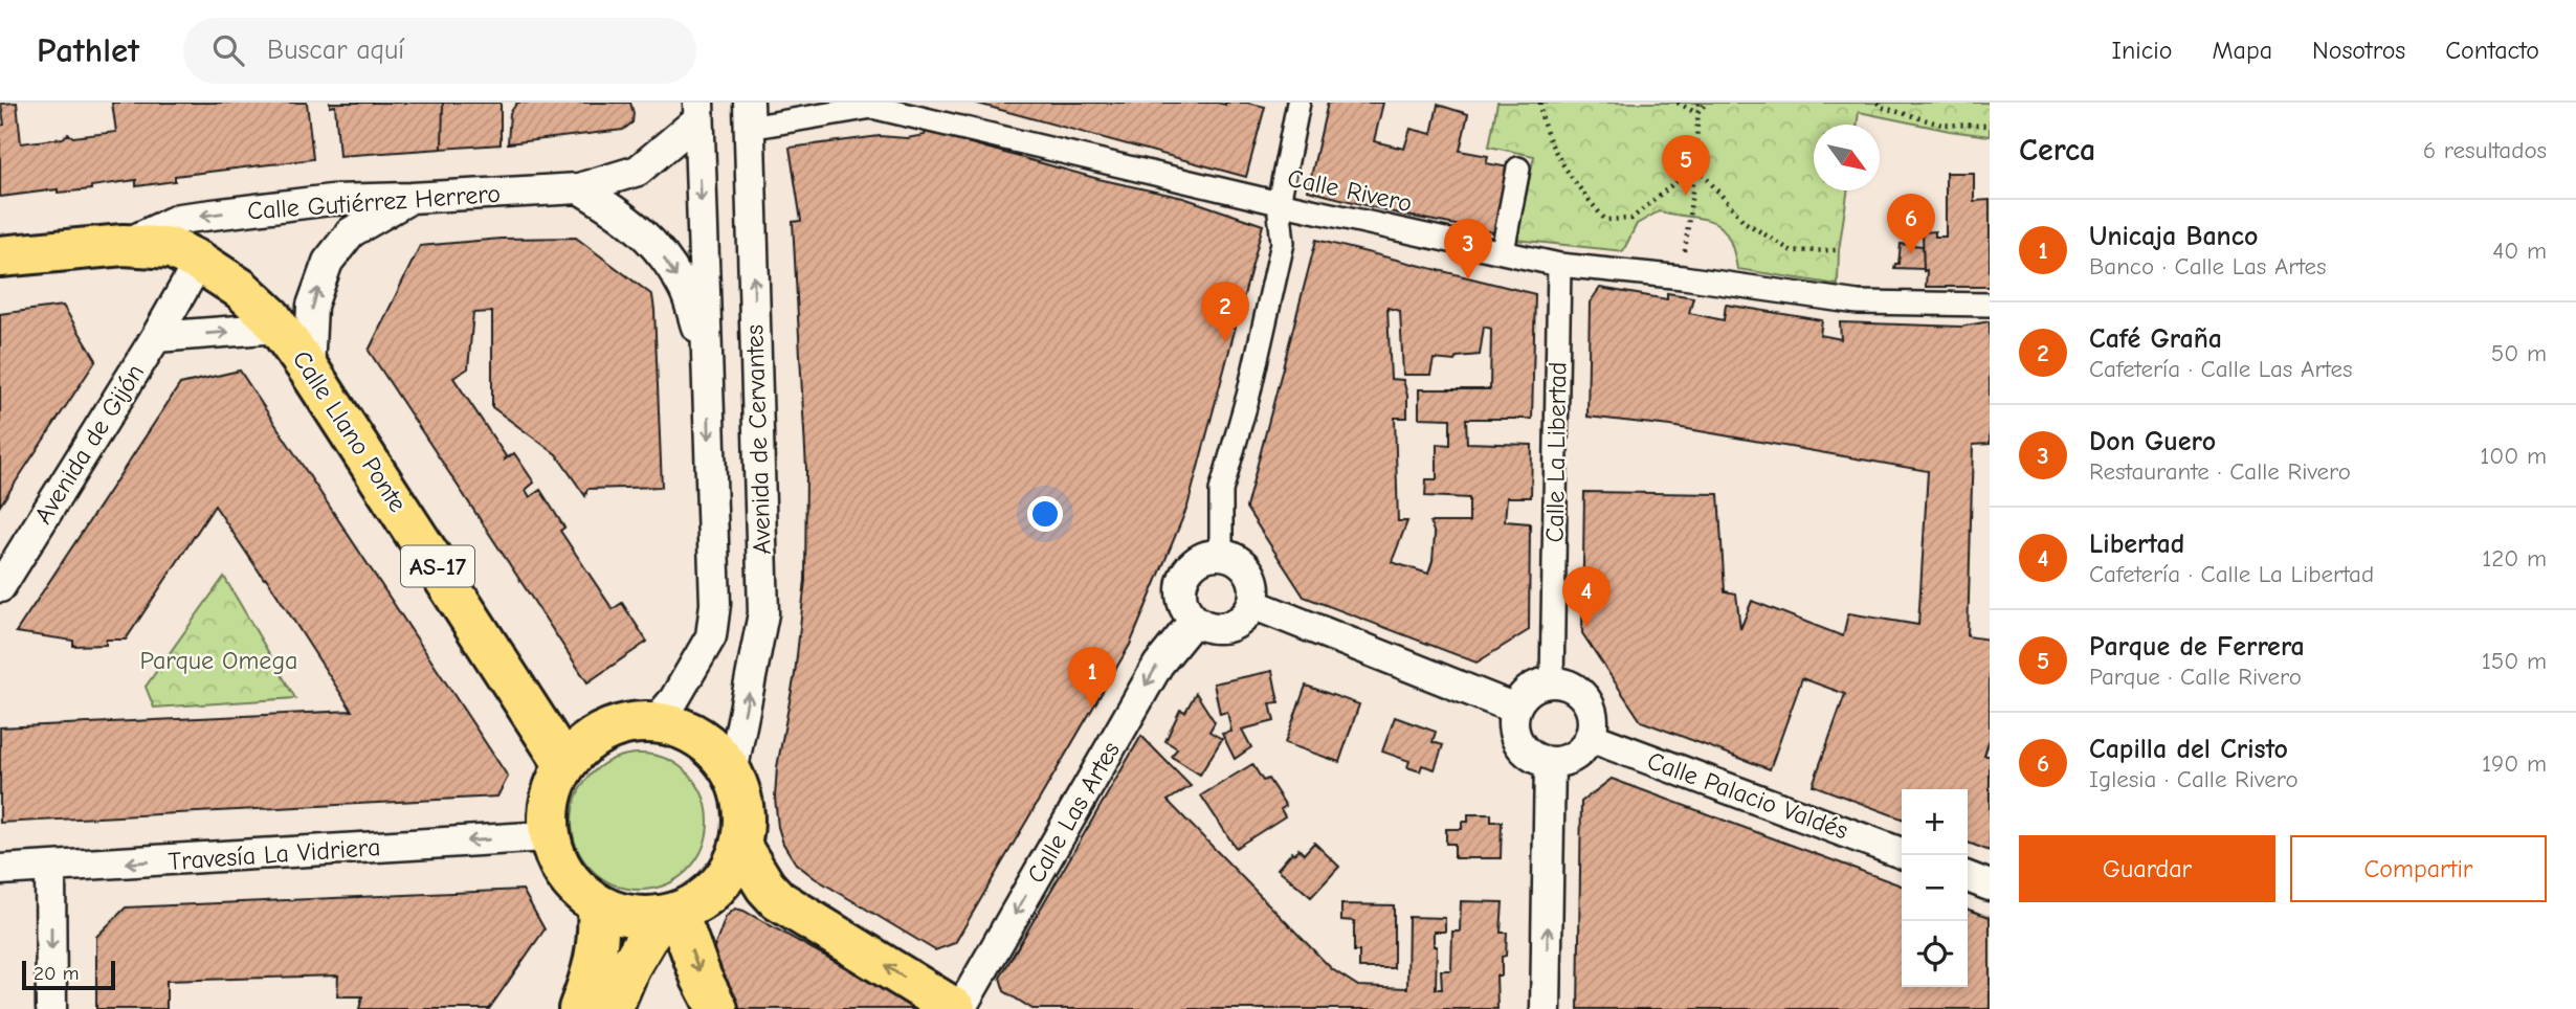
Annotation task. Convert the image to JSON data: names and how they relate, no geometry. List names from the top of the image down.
{
  "streets": {
    "main road": ["Calle Gutiérrez Herrero", "Calle Llano Ponte", "AS-17"],
    "street": [
      "Calle Rivero",
      "Avenida de Cervantes",
      "Avenida de Gijón",
      "Calle La Libertad",
      "Calle Palacio Valdés",
      "Calle Las Artes",
      "Travesía La Vidriera"
    ]
  },
  "crossings": [
    ["Calle Rivero", "Avenida de Cervantes"],
    ["Calle Rivero", "Calle La Libertad"],
    ["Calle Gutiérrez Herrero", "Calle Llano Ponte"],
    ["Calle Gutiérrez Herrero", "Avenida de Cervantes"],
    ["Calle Llano Ponte", "Avenida de Cervantes"],
    ["Calle Llano Ponte", "Avenida de Gijón"],
    ["Calle Llano Ponte", "Travesía La Vidriera"],
    ["Avenida de Cervantes", "Travesía La Vidriera"],
    ["Calle La Libertad", "Calle Palacio Valdés"]
  ],
  "one_way": ["Calle Gutiérrez Herrero", "Calle Las Artes", "Travesía La Vidriera"],
  "parks": ["Parque Omega"],
  "scale_bar": "20 m",
  "north": "bottom right",
  "page": {
    "header": "Pathlet",
    "search": "Buscar aquí",
    "nav": [
      "Inicio",
      "Mapa",
      "Nosotros",
      "Contacto"
    ],
    "heading": ["Cerca", "6 resultados"],
    "pins": [
      "5",
      "6",
      "3",
      "2",
      "4",
      "1"
    ],
    "list": [
      {
        "mark": "1",
        "name": "Unicaja Banco",
        "note": "Banco · Calle Las Artes",
        "value": "40 m"
      },
      {
        "mark": "2",
        "name": "Café Graña",
        "note": "Cafetería · Calle Las Artes",
        "value": "50 m"
      },
      {
        "mark": "3",
        "name": "Don Guero",
        "note": "Restaurante · Calle Rivero",
        "value": "100 m"
      },
      {
        "mark": "4",
        "name": "Libertad",
        "note": "Cafetería · Calle La Libertad",
        "value": "120 m"
      },
      {
        "mark": "5",
        "name": "Parque de Ferrera",
        "note": "Parque · Calle Rivero",
        "value": "150 m"
      },
      {
        "mark": "6",
        "name": "Capilla del Cristo",
        "note": "Iglesia · Calle Rivero",
        "value": "190 m"
      }
    ],
    "map_buttons": ["+", "−"],
    "buttons": ["Guardar", "Compartir"],
    "scale": "20 m"
  }
}
